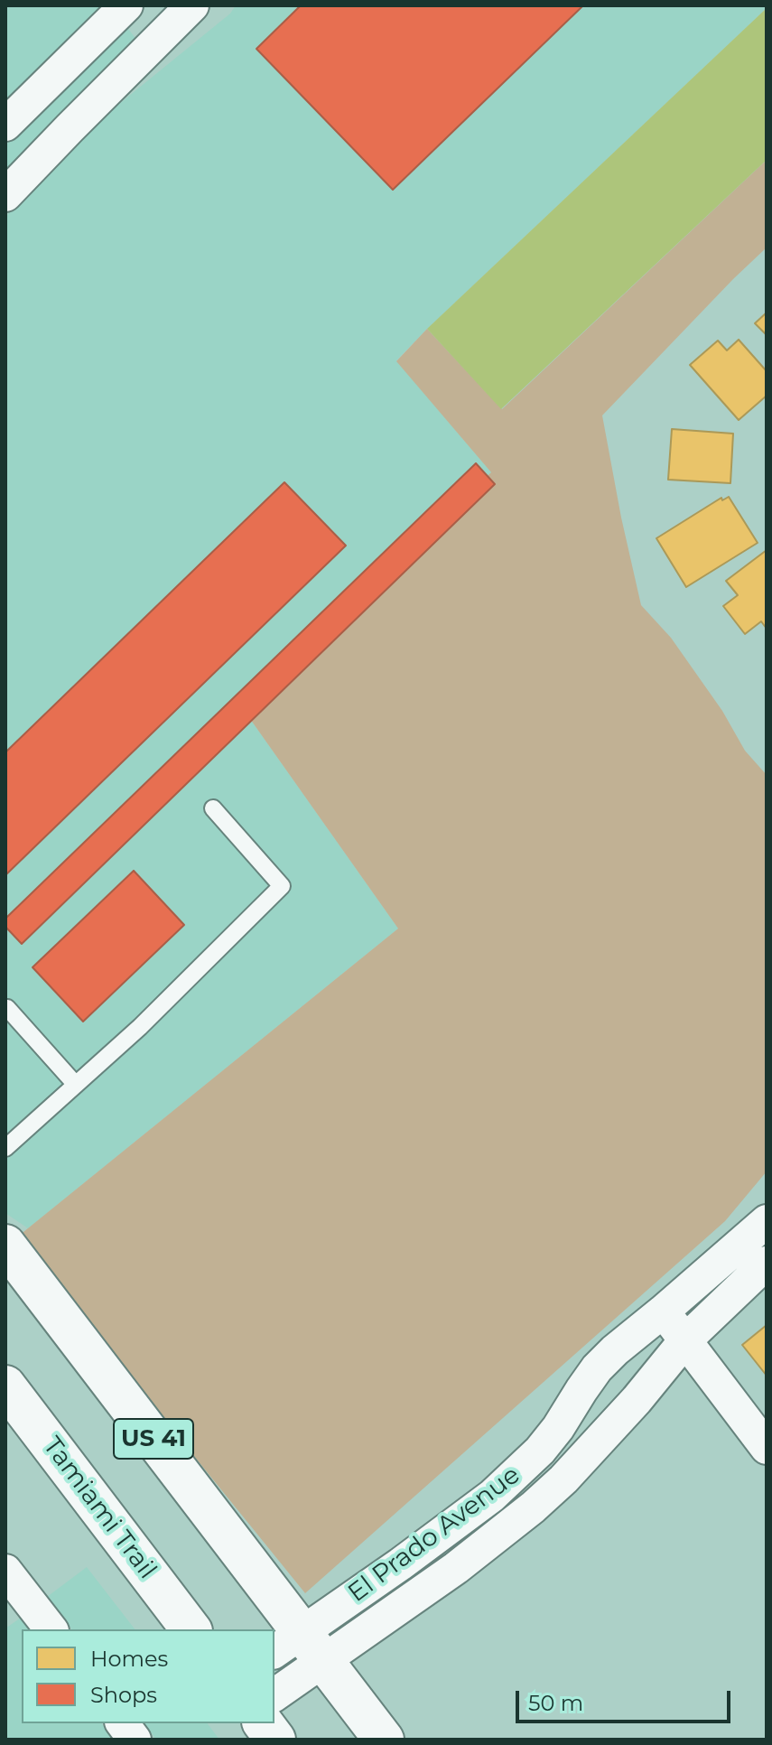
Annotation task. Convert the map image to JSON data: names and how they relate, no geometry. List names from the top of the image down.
{
  "streets": {
    "main road": ["US 41", "Tamiami Trail"],
    "street": ["El Prado Avenue"]
  },
  "crossings": [
    ["US 41", "El Prado Avenue"]
  ],
  "legend": ["Homes", "Shops"],
  "scale_bar": "50 m"
}
